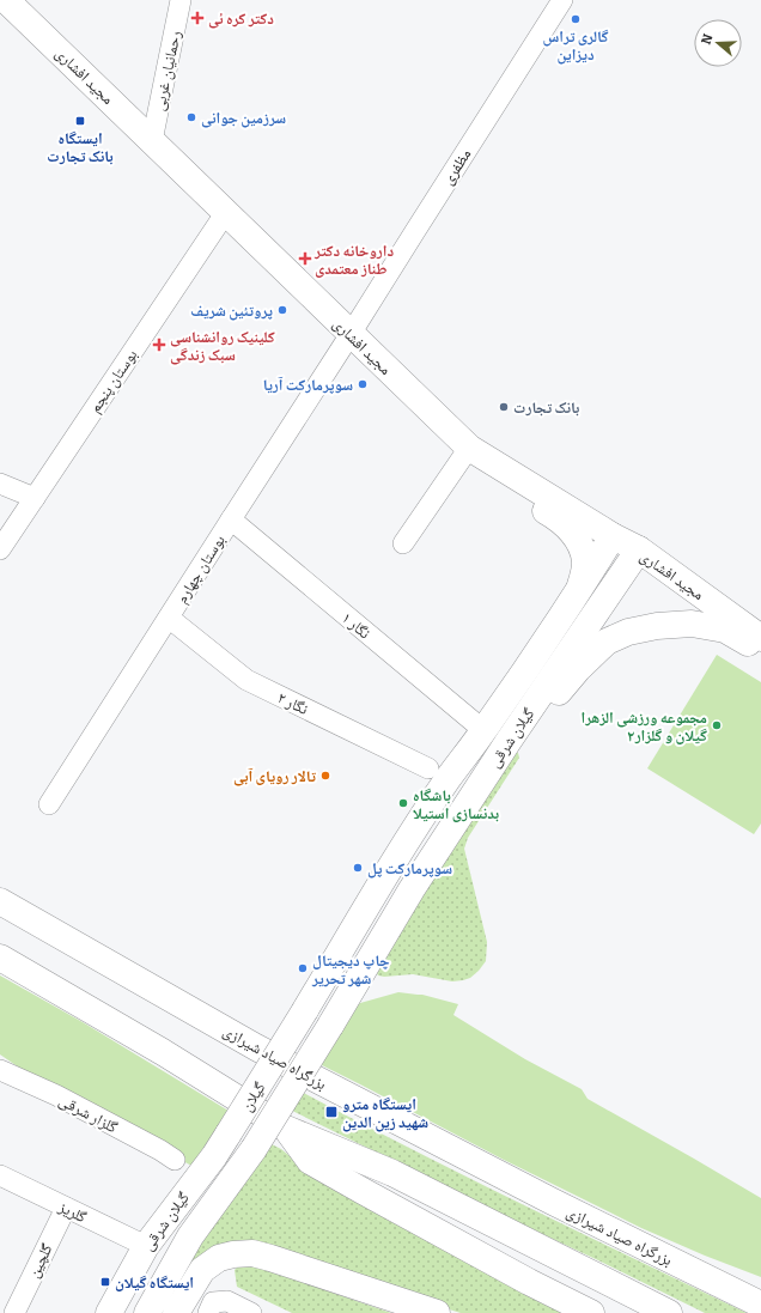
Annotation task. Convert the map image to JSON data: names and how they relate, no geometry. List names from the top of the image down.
{
  "streets": {
    "main road": [
      "مجید افشاری",
      "گیلان شرقی",
      "بزرگراه صیاد شیرازی",
      "گیلان"
    ],
    "street": [
      "رحمانیان غربی",
      "مظفری",
      "بوستان پنجم",
      "بوستان چهارم",
      "نگار ۱",
      "نگار ۲",
      "گلزار شرقی",
      "گلریز",
      "گلچین"
    ]
  },
  "crossings": [
    ["رحمانیان غربی", "مجید افشاری"],
    ["مجید افشاری", "مظفری"],
    ["مجید افشاری", "بوستان پنجم"],
    ["مجید افشاری", "بوستان چهارم"],
    ["مجید افشاری", "گیلان شرقی"],
    ["مظفری", "بوستان چهارم"],
    ["بوستان چهارم", "نگار ۱"],
    ["بوستان چهارم", "نگار ۲"],
    ["نگار ۱", "گیلان شرقی"],
    ["گیلان شرقی", "گیلان"],
    ["گیلان شرقی", "گلریز"],
    ["گلریز", "گلچین"]
  ],
  "places": {
    "health": ["دکتر کره ئی", "داروخانه دکتر طناز معتمدی", "کلینیک روانشناسی سبک زندگی"],
    "other": [
      "گالری تراس دیزاین",
      "سرزمین جوانی",
      "پروتئین شریف",
      "سوپرمارکت آریا",
      "بانک تجارت",
      "مجموعه ورزشی الزهرا گیلان و گلزار۲",
      "تالار رویای آبی",
      "باشگاه بدنسازی استیلا",
      "سوپرمارکت پل",
      "چاپ دیجیتال شهر تحریر"
    ],
    "transit": ["ایستگاه بانک تجارت", "ایستگاه مترو شهید زین الدین", "ایستگاه گیلان"]
  },
  "north": "left"
}
